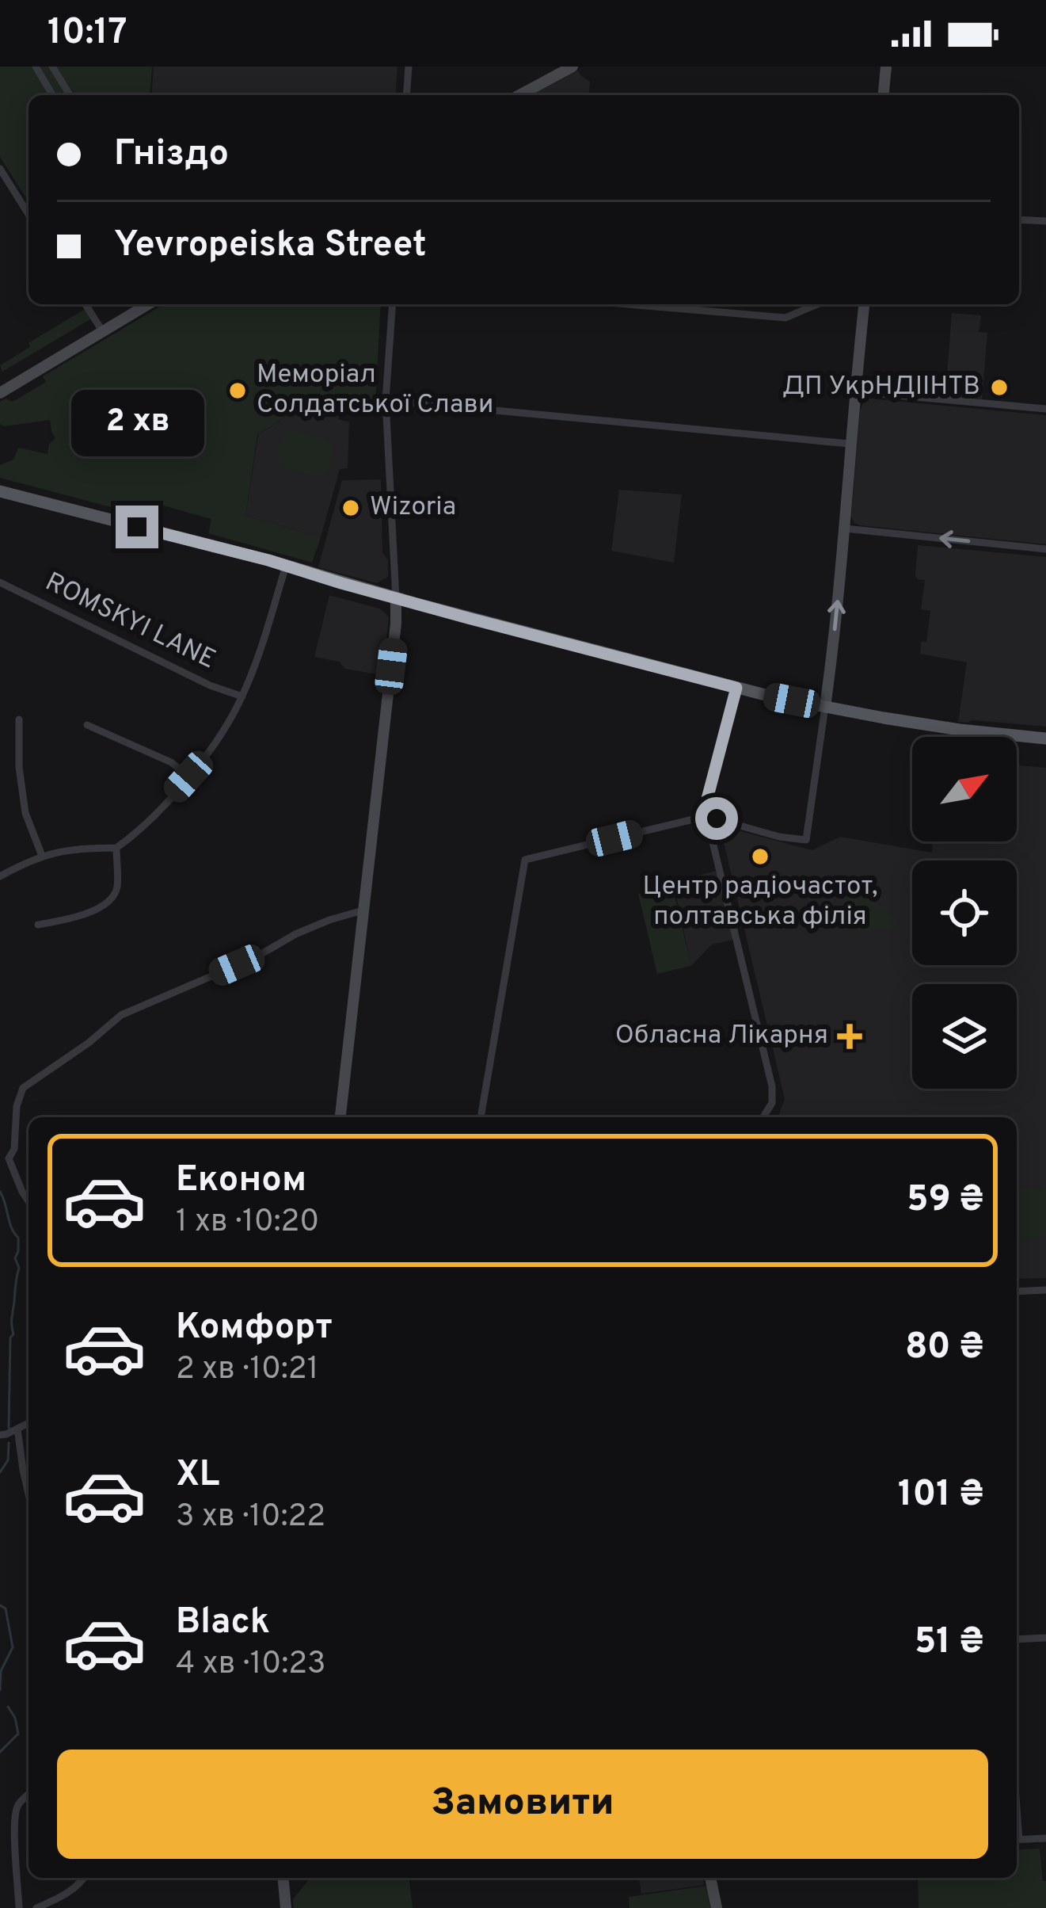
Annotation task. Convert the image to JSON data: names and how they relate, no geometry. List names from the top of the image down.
{
  "streets": {
    "street": ["ROMSKYI LANE"]
  },
  "places": {
    "other": [
      "ДП УкрНДІІНТВ",
      "Меморіал Солдатської Слави",
      "Wizoria",
      "Центр радіочастот, полтавська філія"
    ],
    "health": ["Обласна Лікарня"]
  },
  "north": "top right",
  "page": {
    "status": "10:17",
    "banner": ["Гніздо", "Yevropeiska Street"],
    "bubble": "2 хв",
    "list": [
      {
        "name": "Економ",
        "note": "1 хв · 10:20",
        "value": "59 ₴"
      },
      {
        "name": "Комфорт",
        "note": "2 хв · 10:21",
        "value": "80 ₴"
      },
      {
        "name": "XL",
        "note": "3 хв · 10:22",
        "value": "101 ₴"
      },
      {
        "name": "Black",
        "note": "4 хв · 10:23",
        "value": "51 ₴"
      }
    ],
    "buttons": "Замовити"
  }
}
